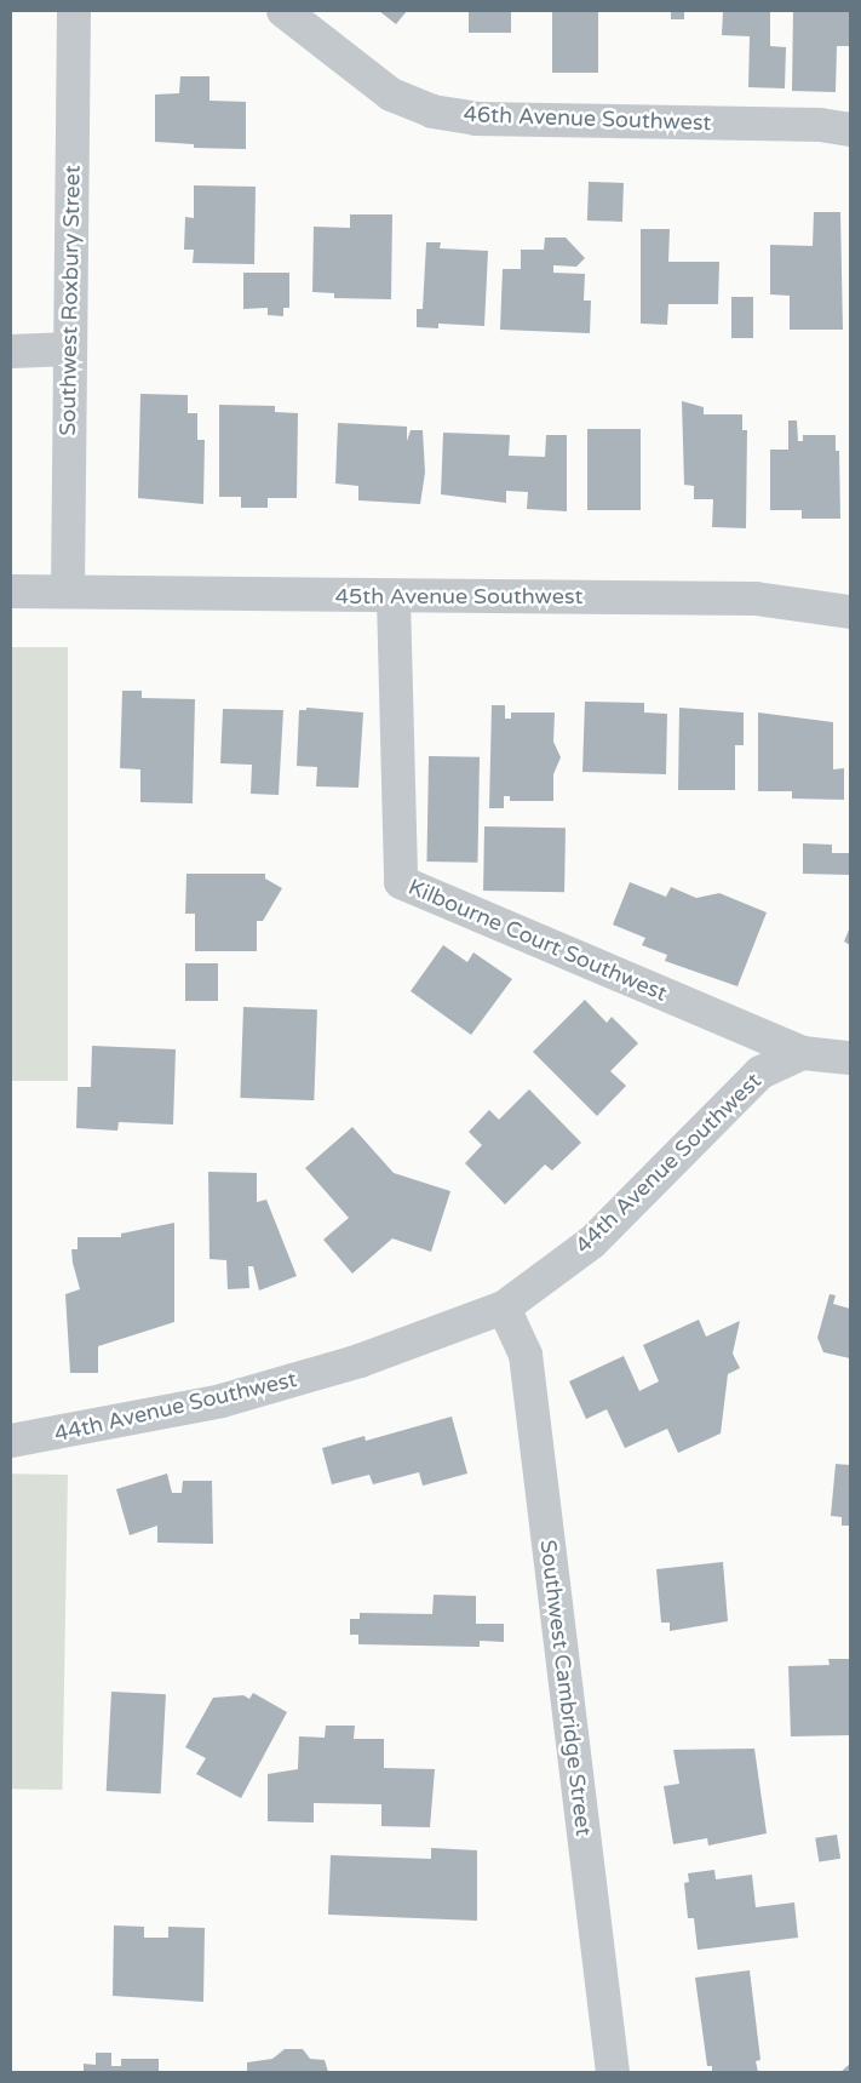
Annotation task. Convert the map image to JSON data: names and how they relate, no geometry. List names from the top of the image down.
{
  "streets": {
    "street": [
      "46th Avenue Southwest",
      "Southwest Roxbury Street",
      "45th Avenue Southwest",
      "Kilbourne Court Southwest",
      "44th Avenue Southwest",
      "Southwest Cambridge Street"
    ]
  },
  "crossings": [
    ["Southwest Roxbury Street", "45th Avenue Southwest"],
    ["45th Avenue Southwest", "Kilbourne Court Southwest"],
    ["Kilbourne Court Southwest", "44th Avenue Southwest"],
    ["44th Avenue Southwest", "Southwest Cambridge Street"]
  ]
}
